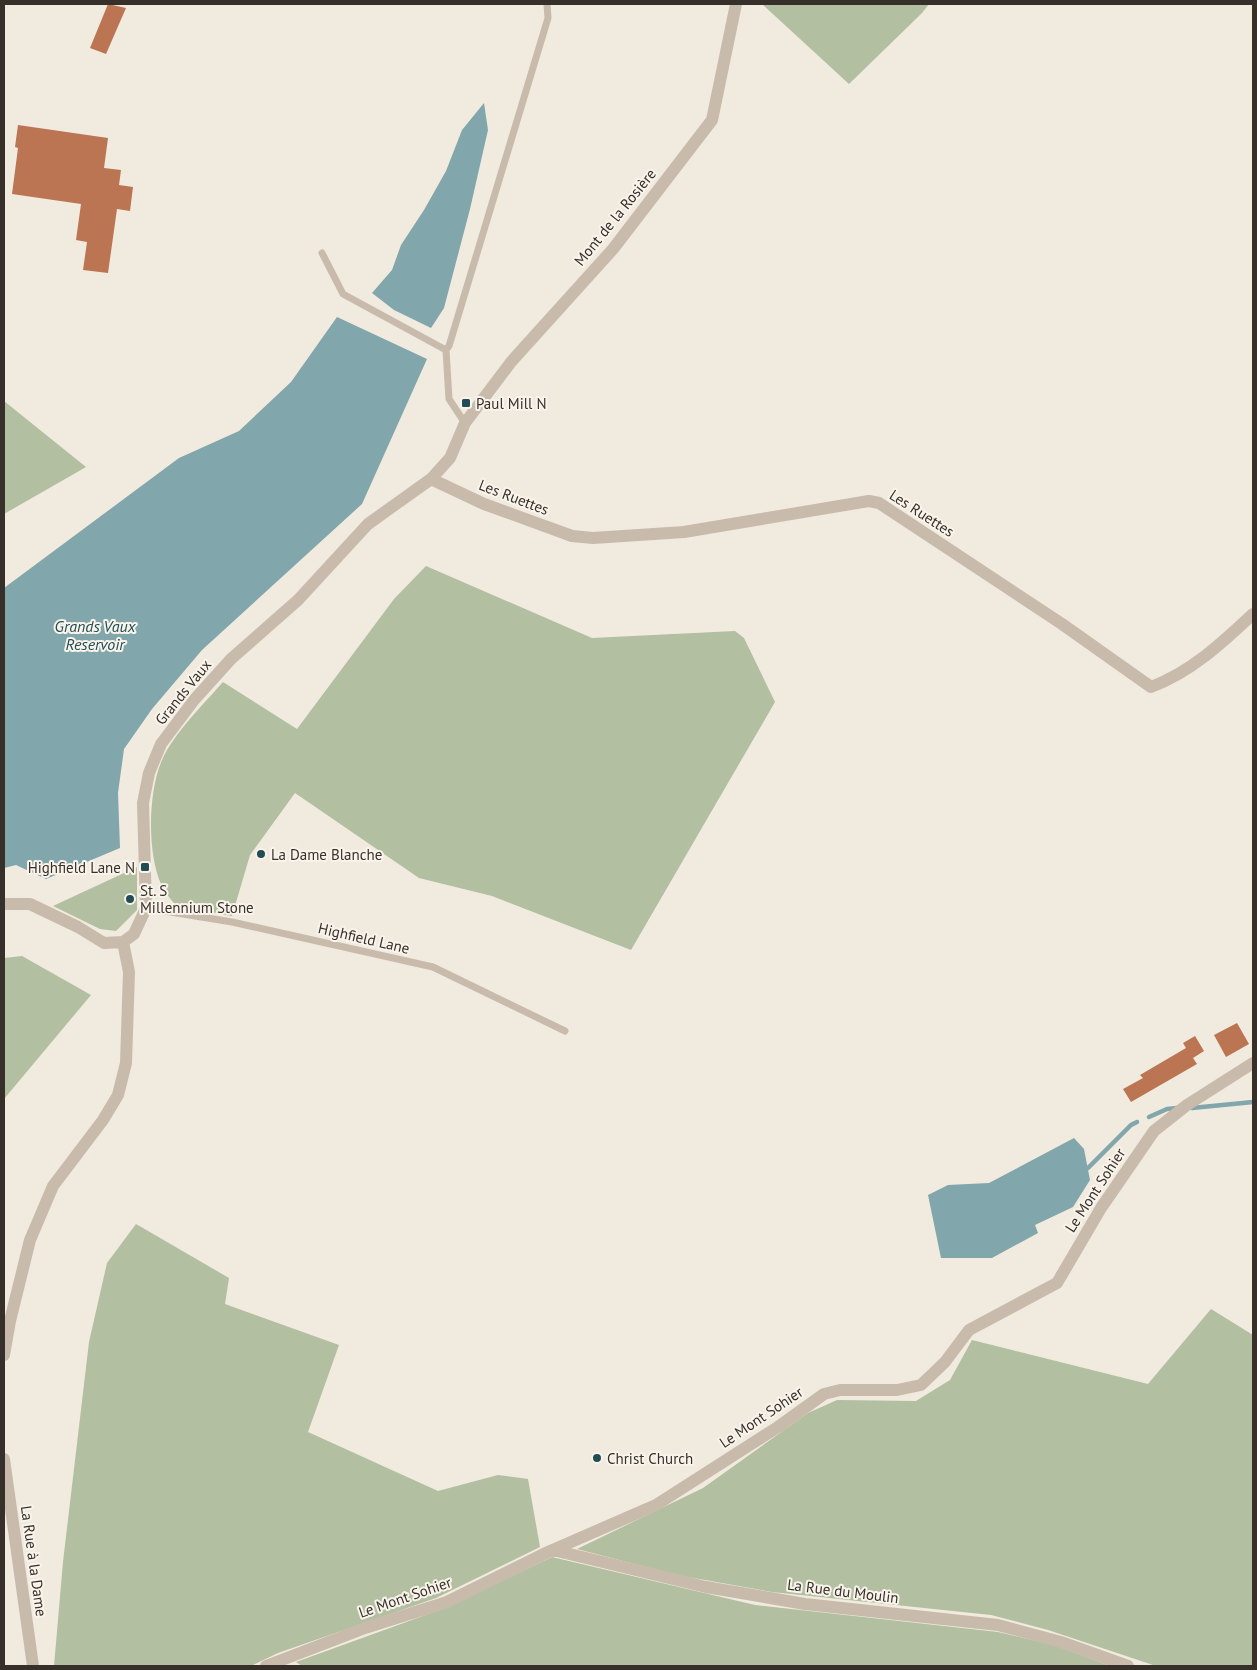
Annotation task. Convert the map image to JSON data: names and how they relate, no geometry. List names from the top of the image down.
{
  "streets": {
    "street": [
      "Mont de la Rosière",
      "Les Ruettes",
      "Grands Vaux",
      "Le Mont Sohier",
      "La Rue à la Dame",
      "La Rue du Moulin"
    ],
    "lane": ["Highfield Lane"]
  },
  "crossings": [
    ["Mont de la Rosière", "Grands Vaux"],
    ["Les Ruettes", "Grands Vaux"],
    ["Grands Vaux", "Highfield Lane"],
    ["Le Mont Sohier", "La Rue du Moulin"]
  ],
  "water": ["Grands Vaux Reservoir"],
  "places": {
    "transit": ["Paul Mill N", "Highfield Lane N"],
    "other": ["La Dame Blanche", "St. S Millennium Stone", "Christ Church"]
  }
}
